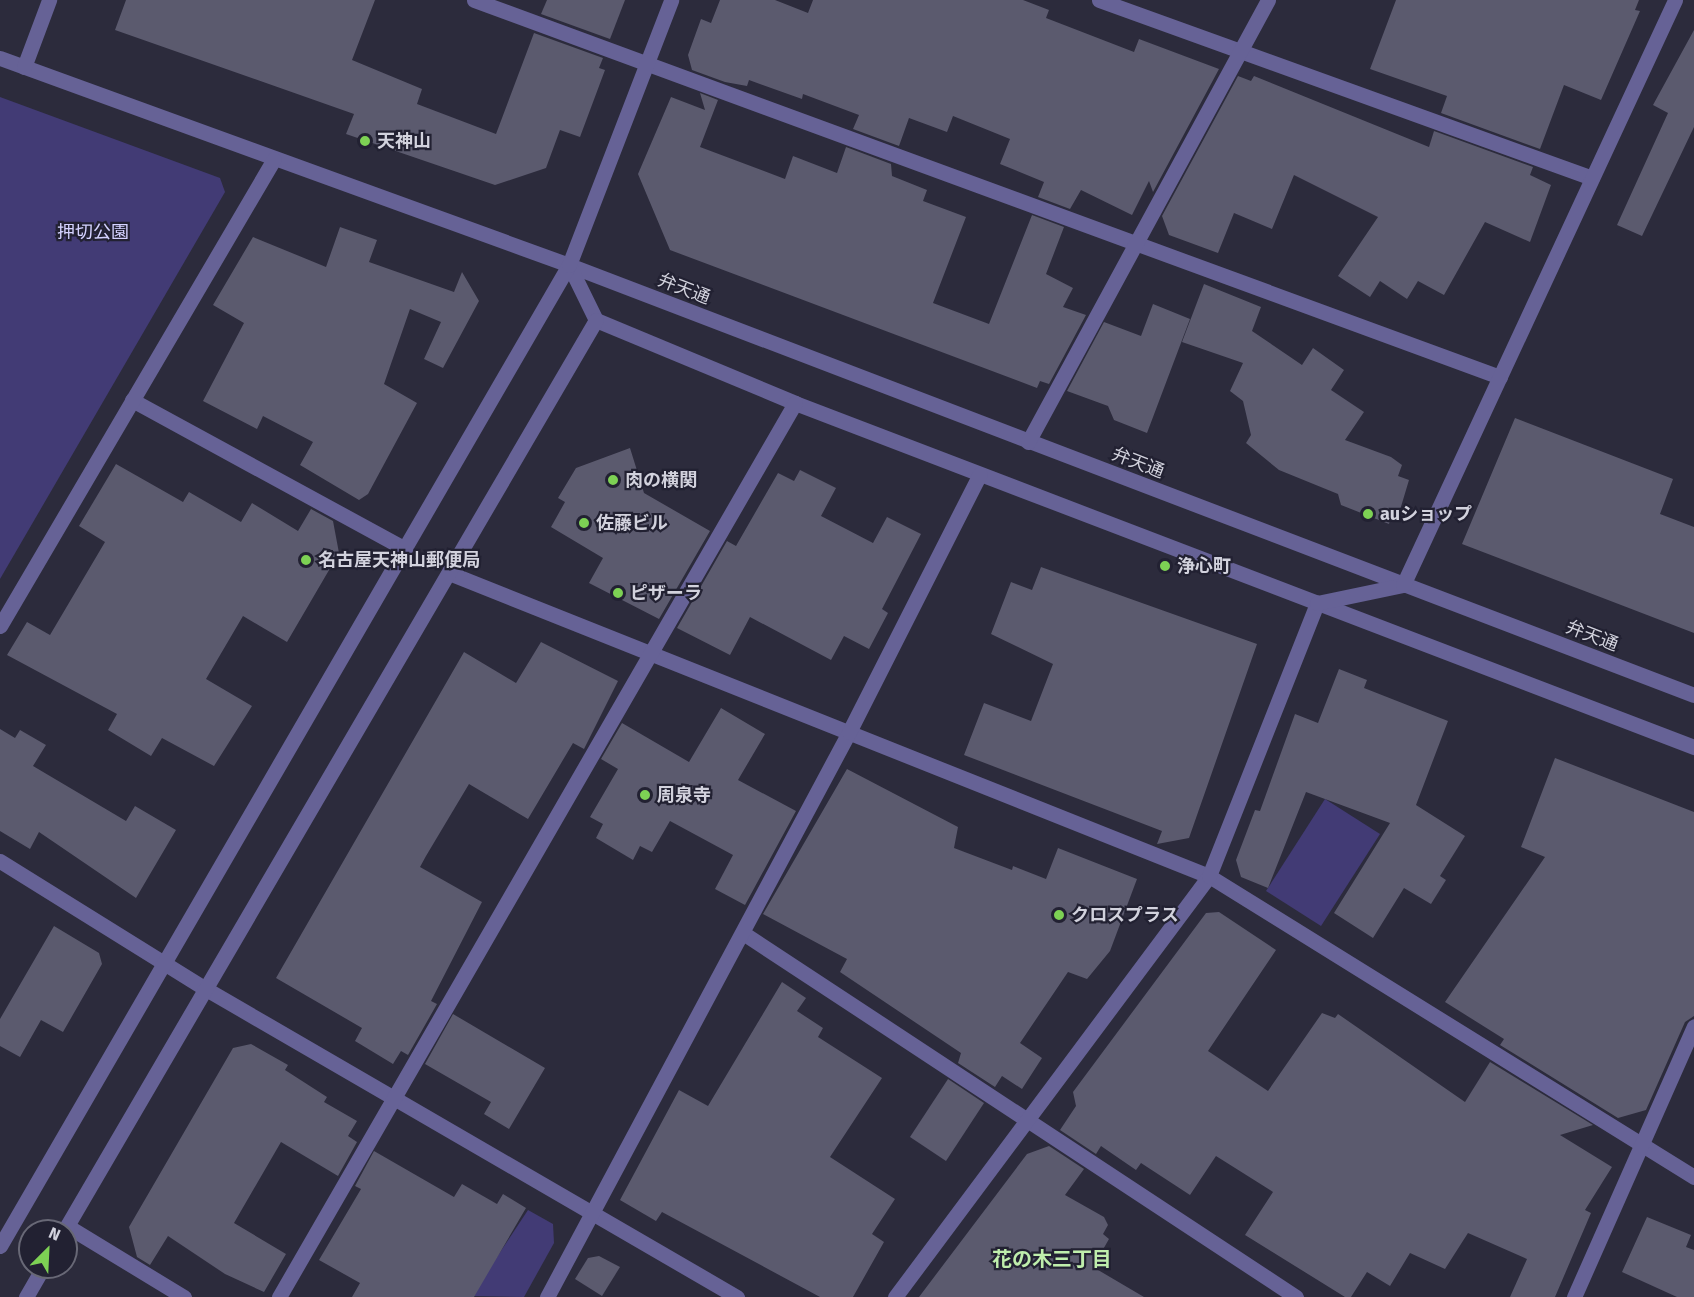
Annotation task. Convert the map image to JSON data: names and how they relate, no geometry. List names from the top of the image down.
{
  "streets": {
    "street": ["弁天通"]
  },
  "districts": ["花の木三丁目"],
  "parks": ["押切公園"],
  "places": [
    "天神山",
    "肉の横関",
    "auショップ",
    "佐藤ビル",
    "名古屋天神山郵便局",
    "浄心町",
    "ピザーラ",
    "周泉寺",
    "クロスプラス"
  ],
  "north": "top right"
}
